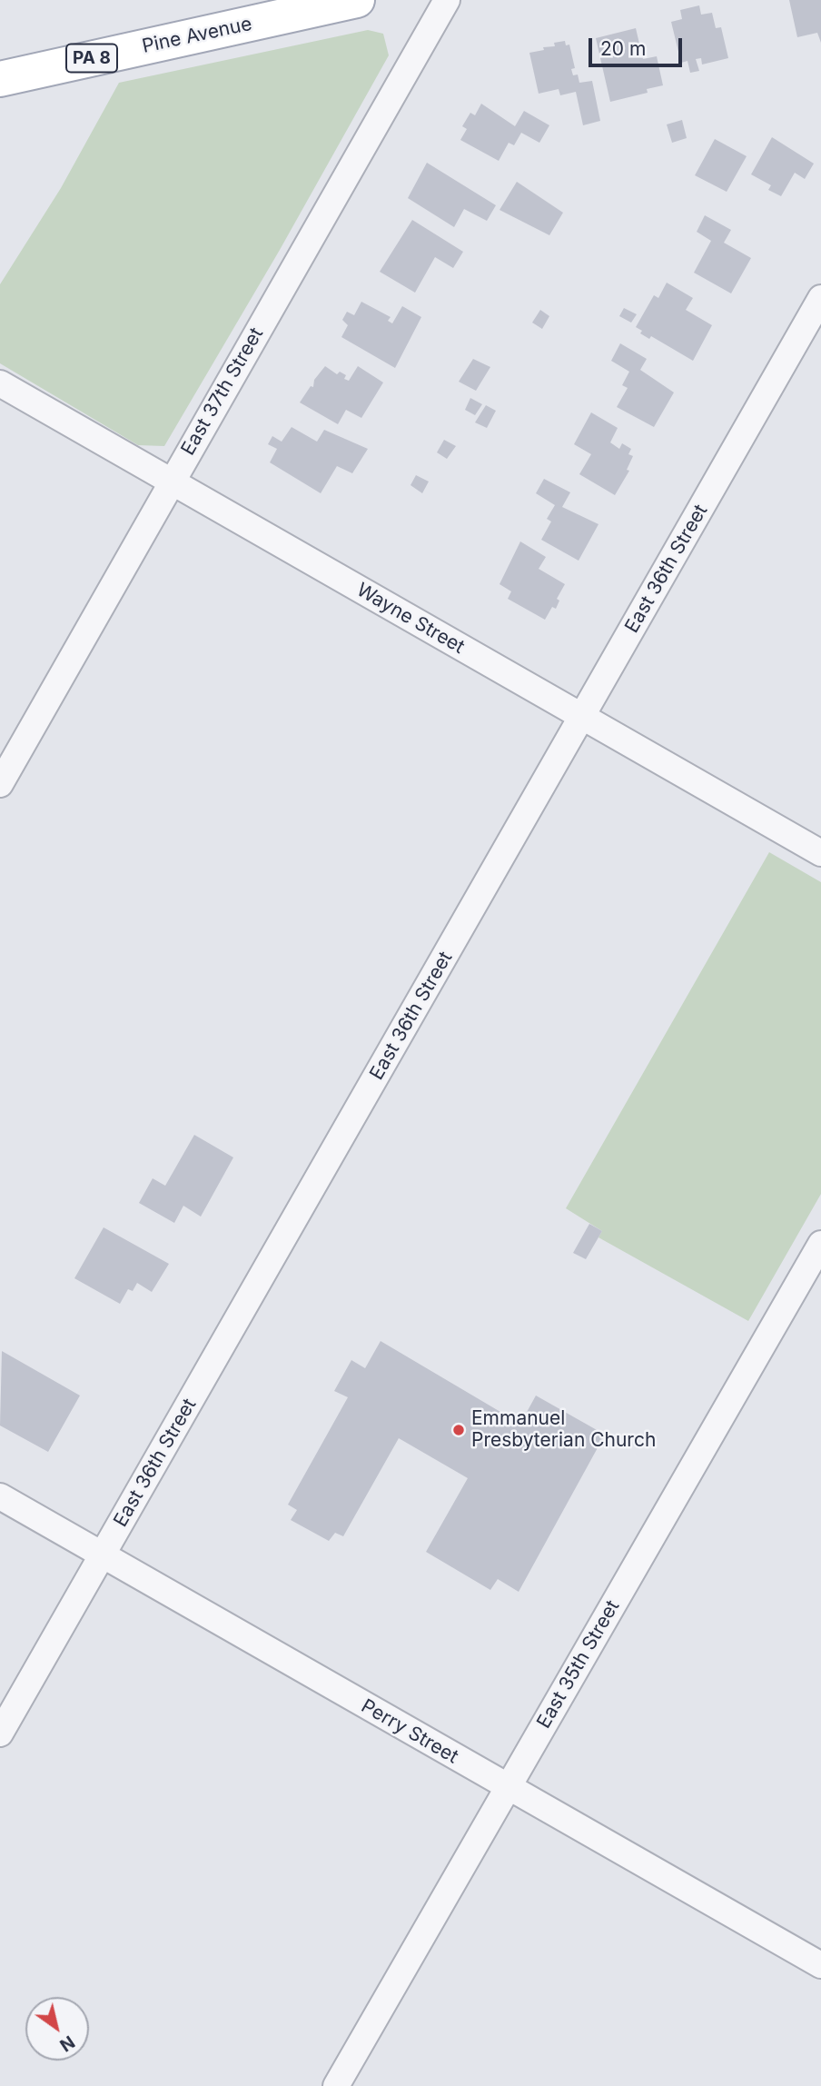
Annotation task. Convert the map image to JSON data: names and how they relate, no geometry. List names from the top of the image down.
{
  "streets": {
    "main road": ["Pine Avenue", "PA 8"],
    "street": [
      "East 37th Street",
      "East 36th Street",
      "Wayne Street",
      "East 35th Street",
      "Perry Street"
    ]
  },
  "crossings": [
    ["East 37th Street", "Wayne Street"],
    ["East 36th Street", "Wayne Street"],
    ["East 36th Street", "Perry Street"],
    ["East 35th Street", "Perry Street"]
  ],
  "places": ["Emmanuel Presbyterian Church"],
  "scale_bar": "20 m",
  "north": "bottom right"
}
